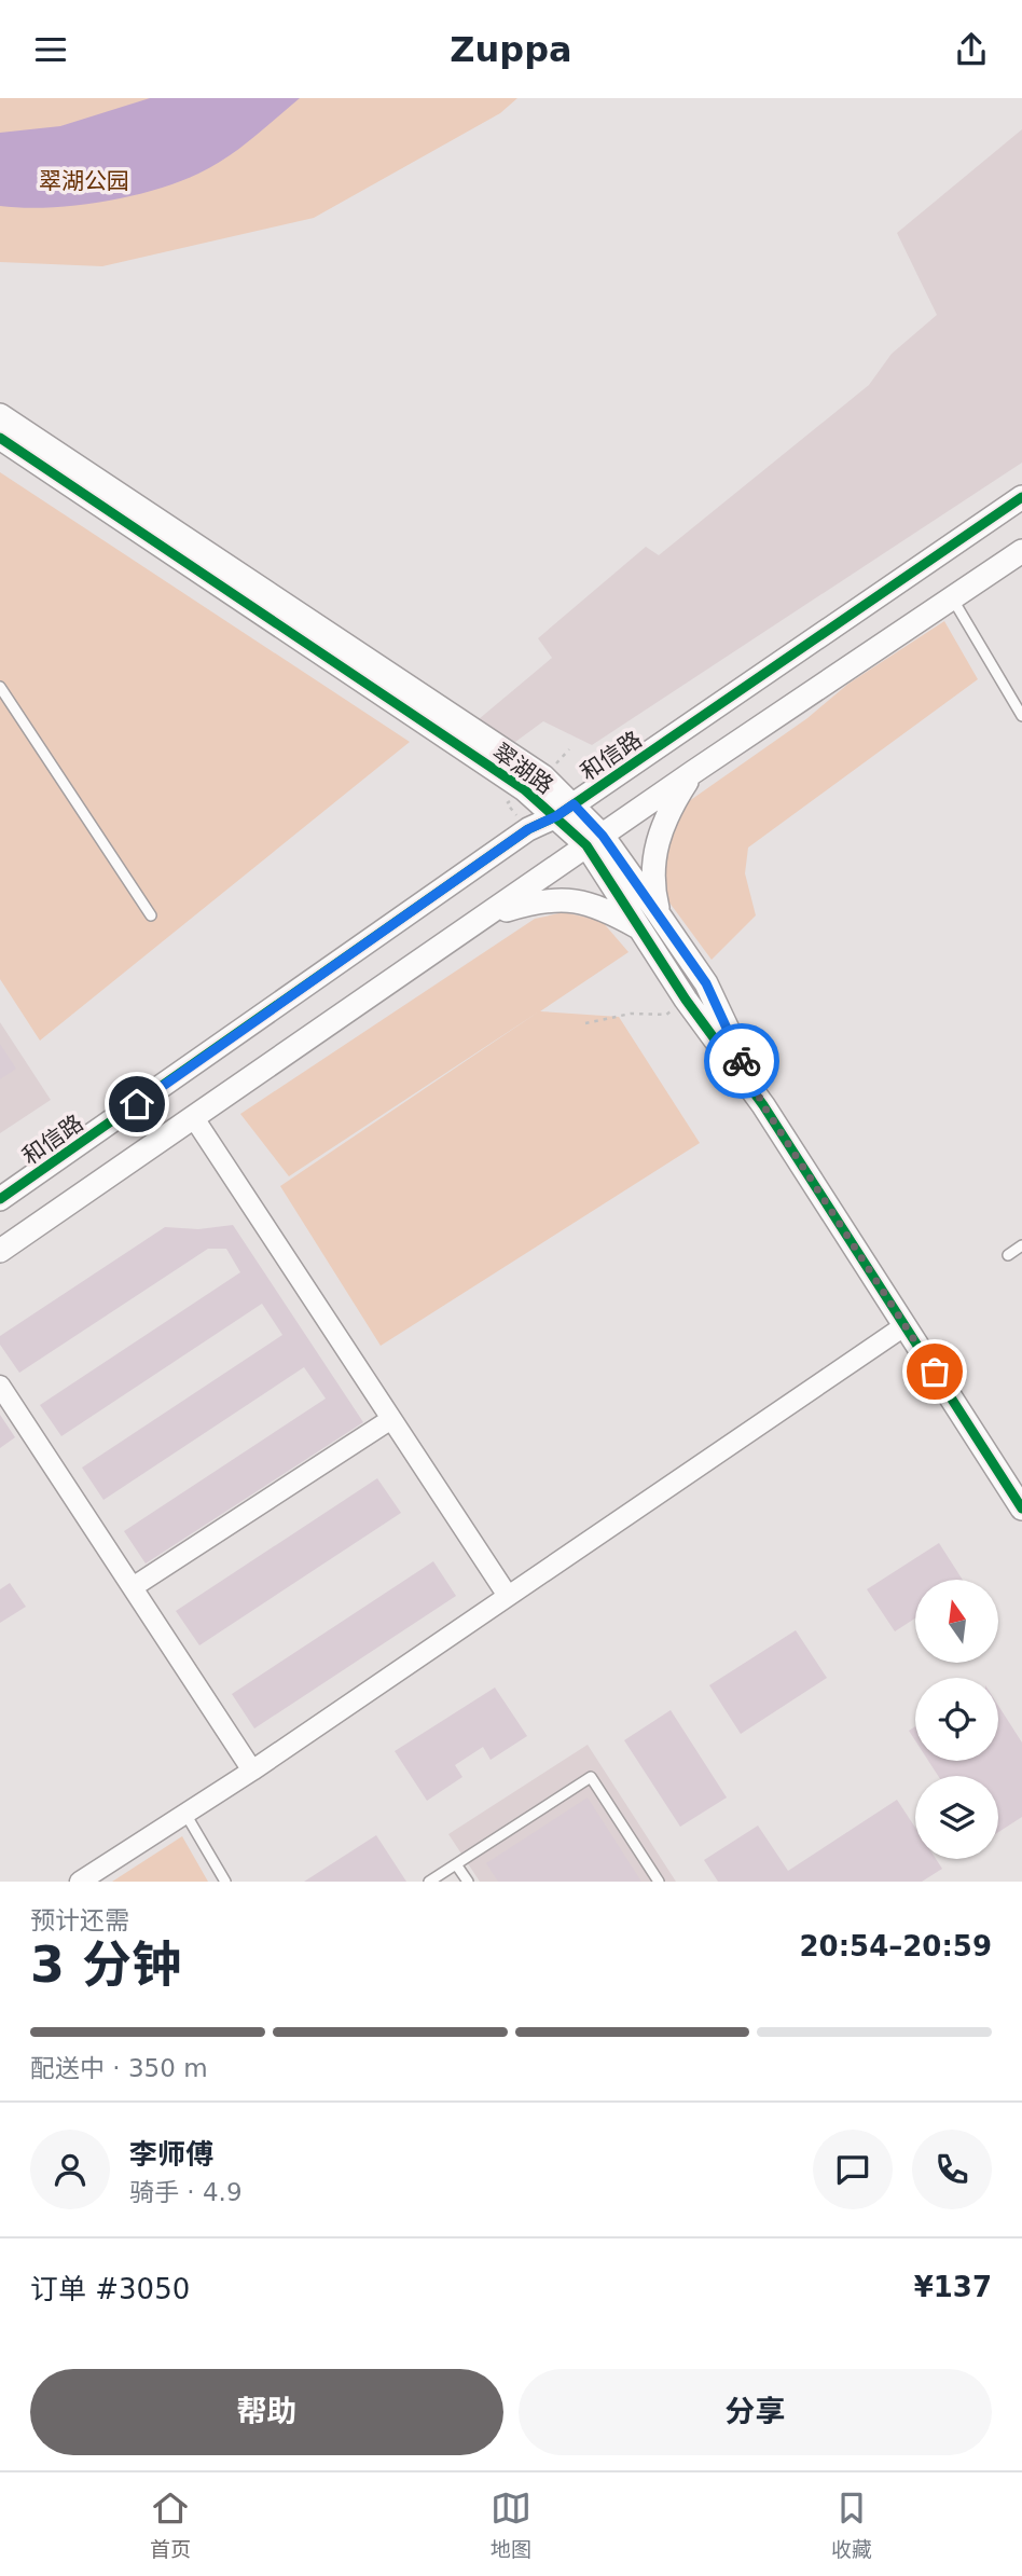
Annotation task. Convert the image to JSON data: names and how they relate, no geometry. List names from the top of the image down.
{
  "streets": {
    "street": ["和信路", "翠湖路"]
  },
  "crossings": [
    ["和信路", "翠湖路"]
  ],
  "parks": ["翠湖公园"],
  "north": "top",
  "page": {
    "header": "Zuppa",
    "heading": ["3 分钟", "预计还需", "20:54–20:59"],
    "panel": [
      "李师傅",
      "骑手 · 4.9",
      "订单 #3050",
      "¥137"
    ],
    "bar": "配送中 · 350 m",
    "buttons": ["帮助", "分享"],
    "tabs": ["首页", "地图", "收藏"]
  }
}
